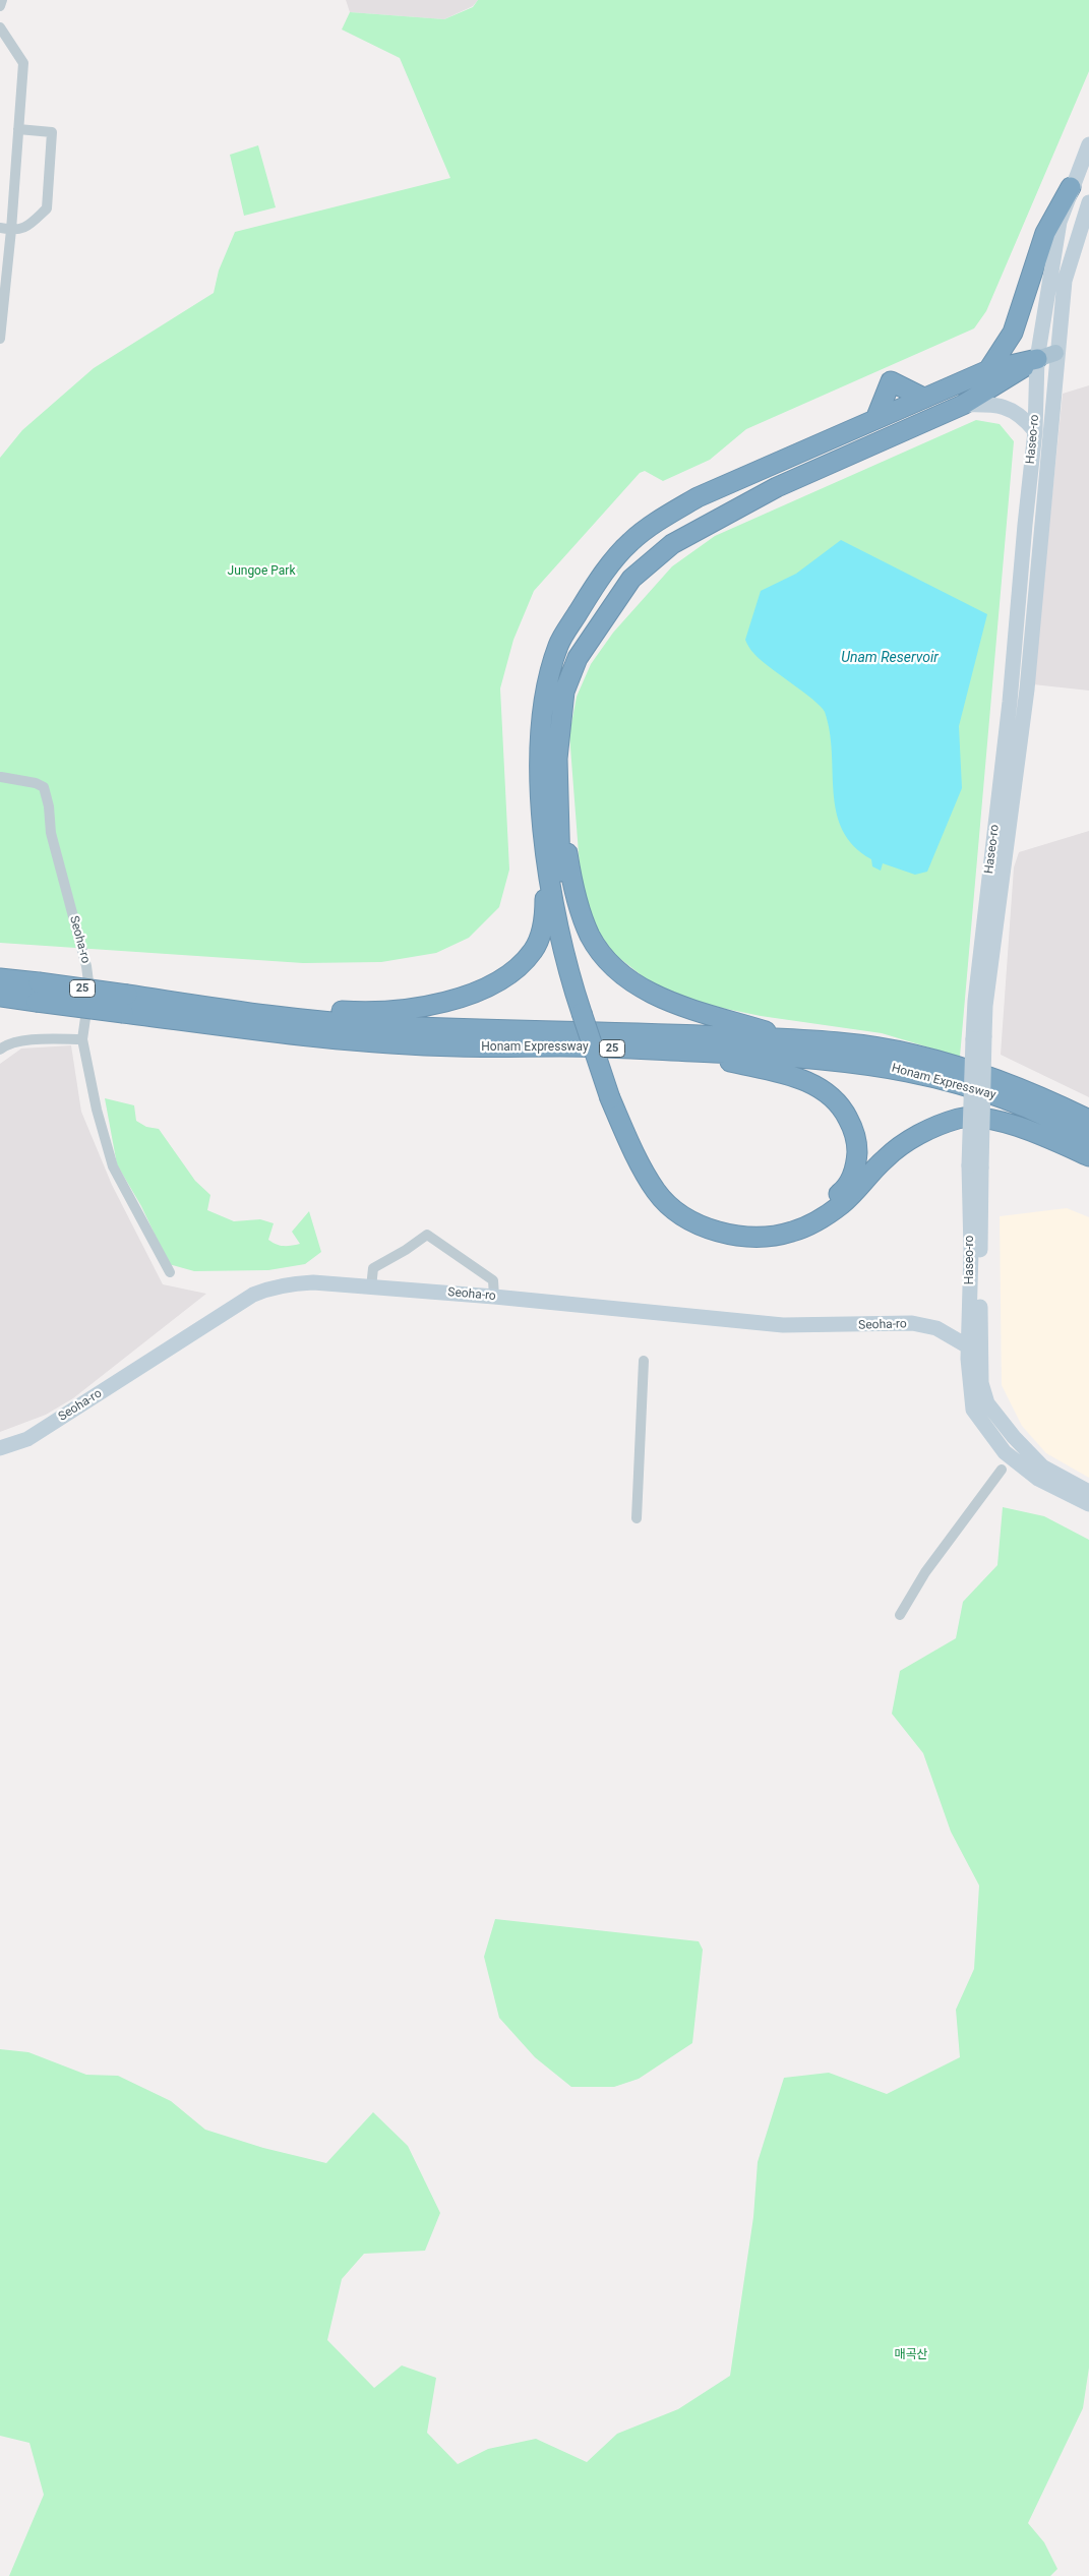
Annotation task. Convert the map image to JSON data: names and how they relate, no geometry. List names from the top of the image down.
{
  "streets": {
    "highway": ["25", "Honam Expressway"],
    "street": ["Haseo-ro", "Seoha-ro"]
  },
  "crossings": [
    ["Haseo-ro", "Seoha-ro"]
  ],
  "water": ["Unam Reservoir"],
  "parks": ["Jungoe Park", "매곡산"]
}
